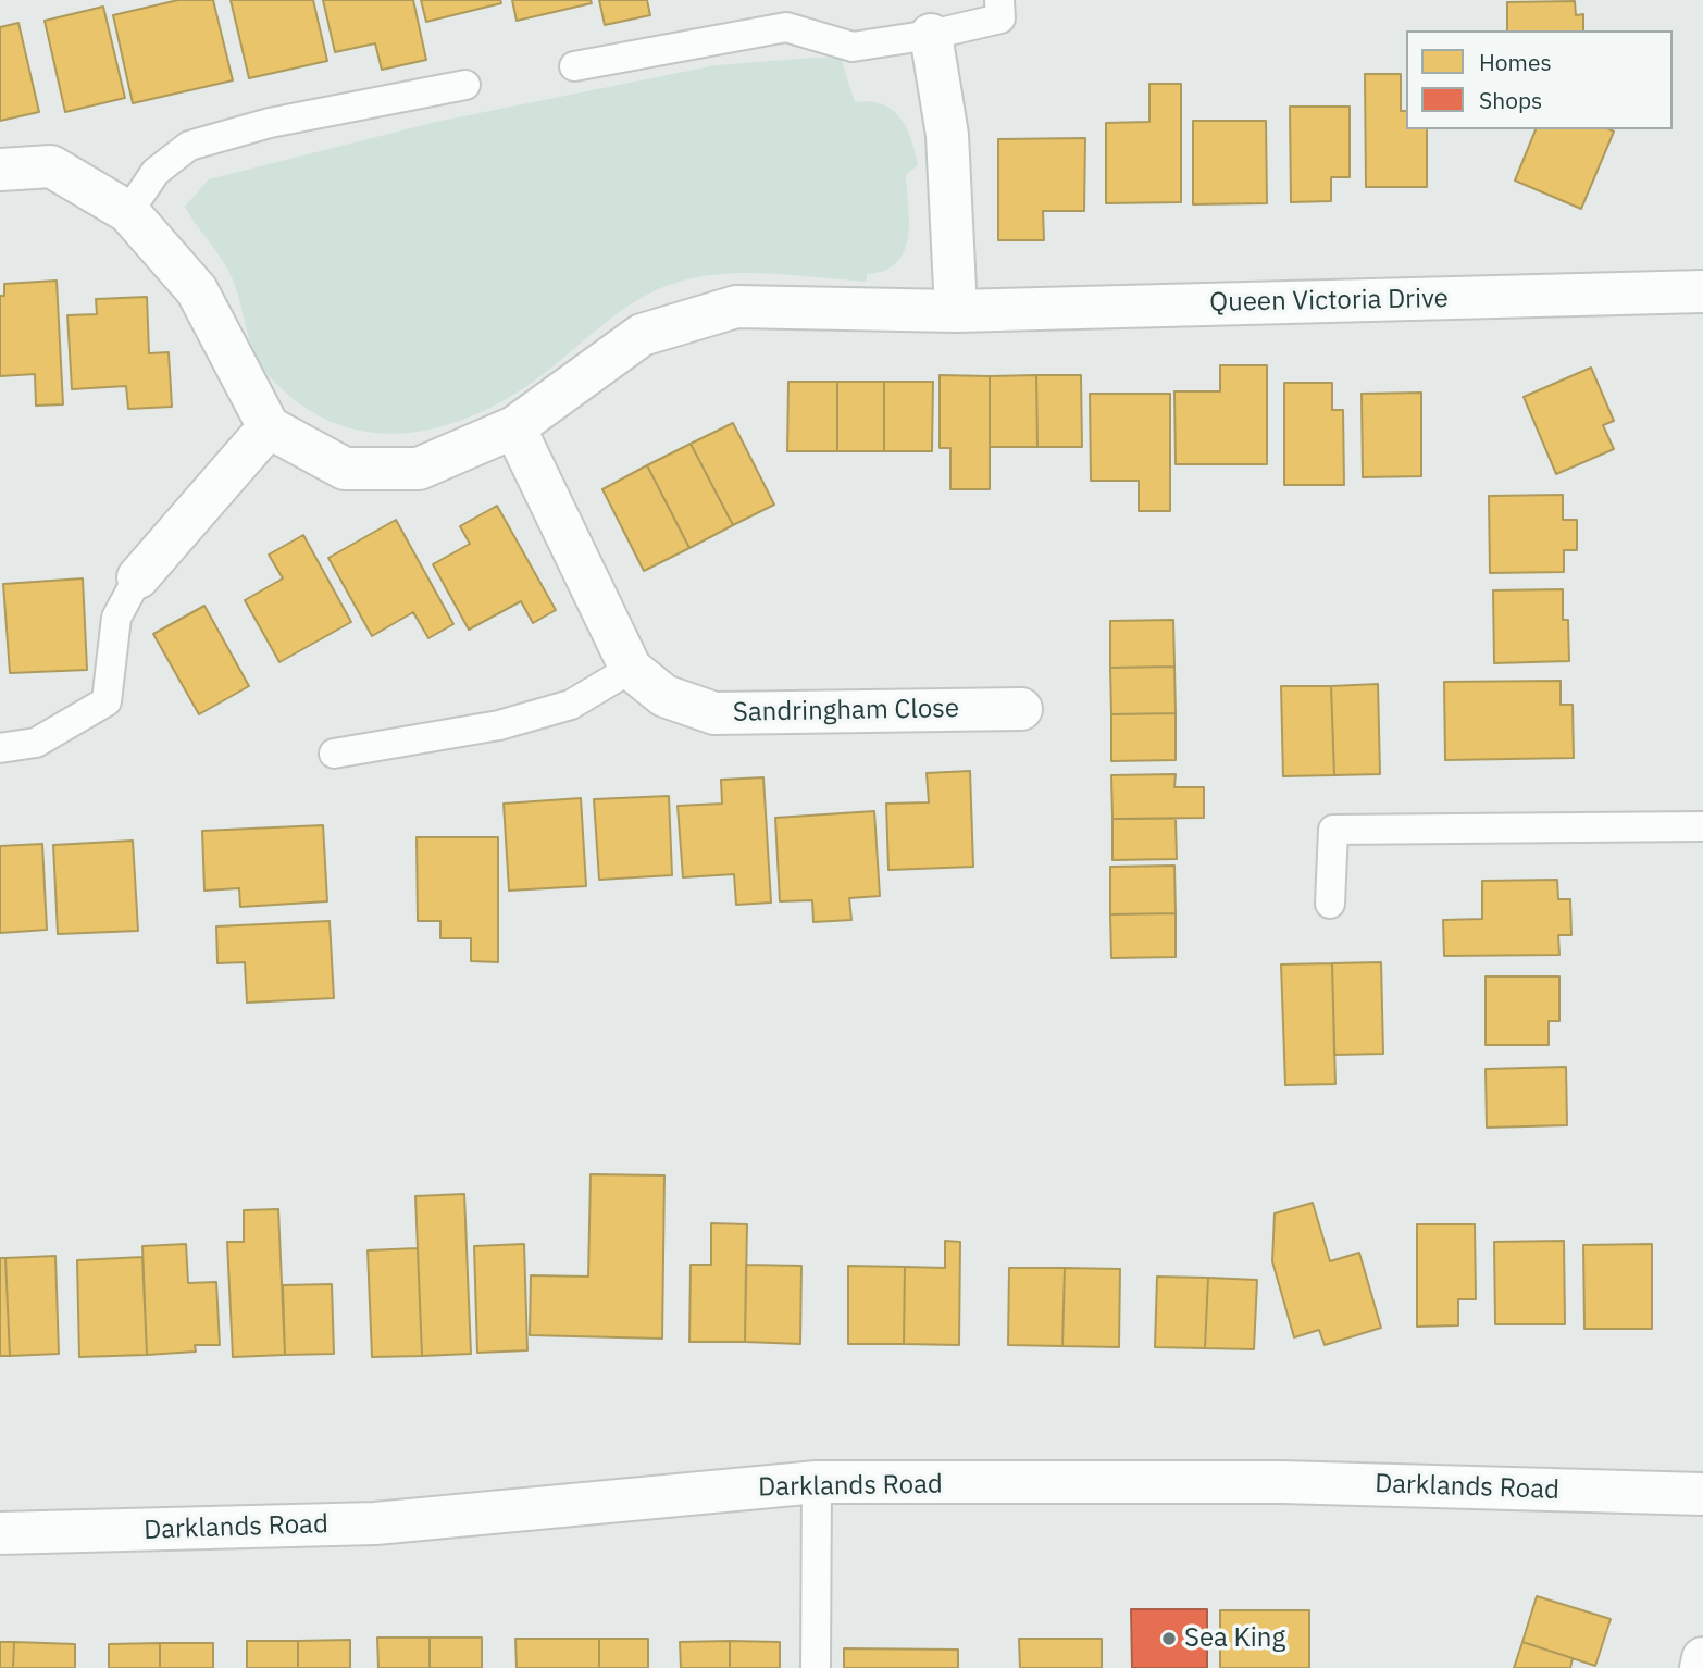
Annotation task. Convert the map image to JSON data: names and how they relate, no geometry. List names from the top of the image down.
{
  "streets": {
    "street": ["Queen Victoria Drive", "Sandringham Close", "Darklands Road"]
  },
  "crossings": [
    ["Queen Victoria Drive", "Sandringham Close"]
  ],
  "places": ["Sea King"],
  "legend": ["Homes", "Shops"]
}
